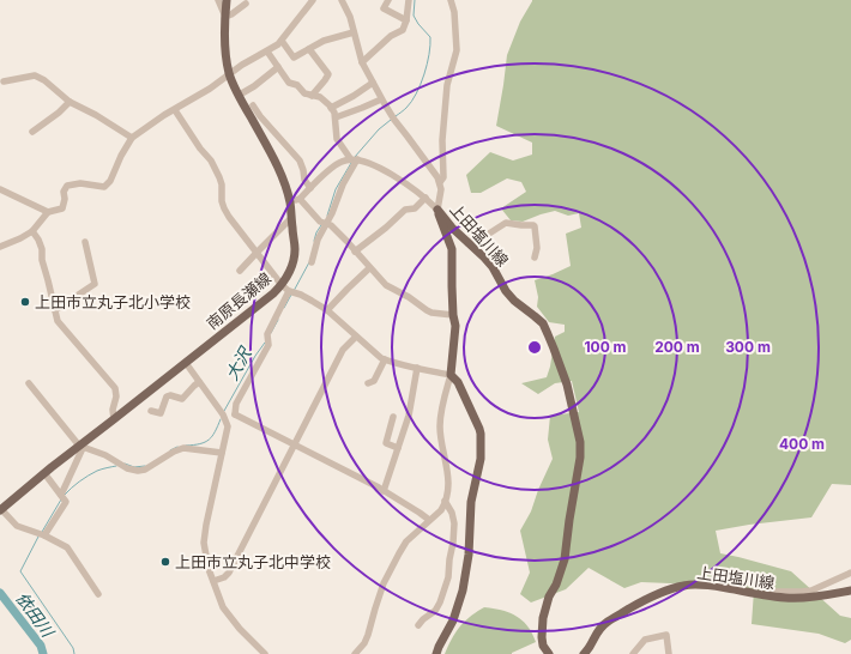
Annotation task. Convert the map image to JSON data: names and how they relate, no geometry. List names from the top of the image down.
{
  "streets": {
    "main road": ["上田塩川線", "南原長瀬線"]
  },
  "water": ["大沢", "依田川"],
  "places": ["上田市立丸子北小学校", "上田市立丸子北中学校"],
  "rings": [
    "100 m",
    "200 m",
    "300 m",
    "400 m"
  ]
}
